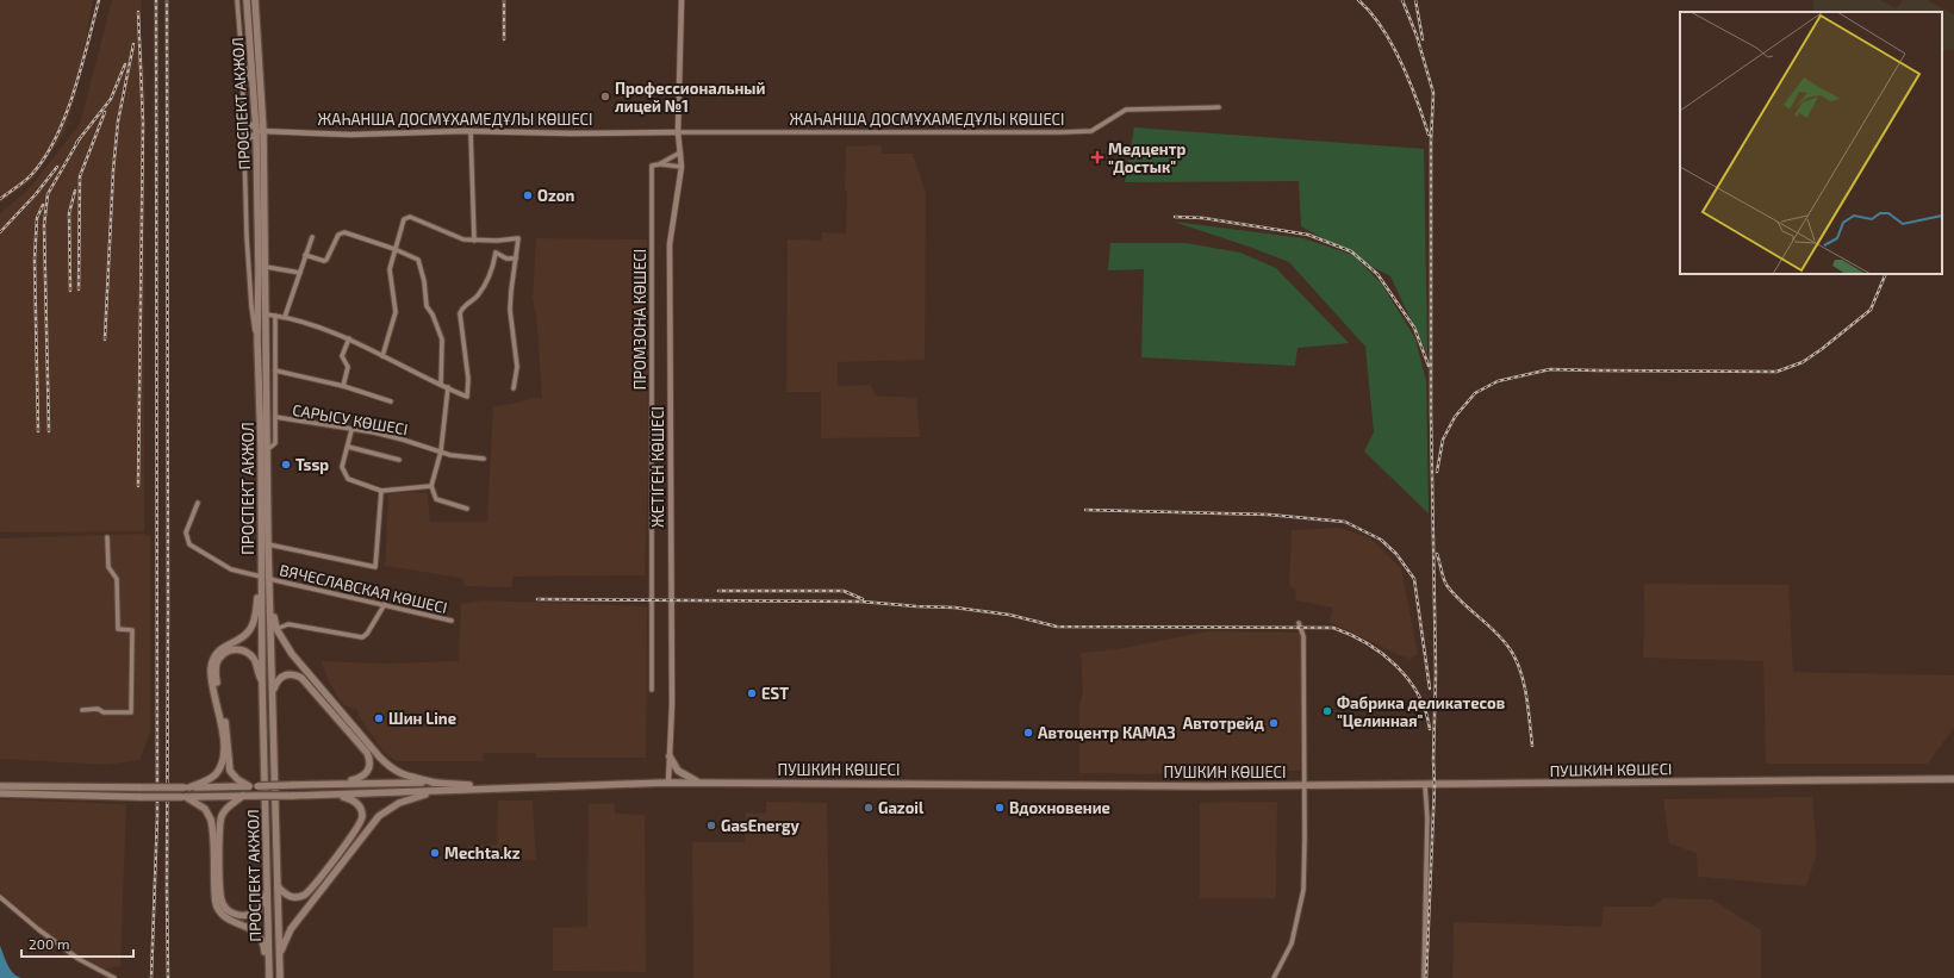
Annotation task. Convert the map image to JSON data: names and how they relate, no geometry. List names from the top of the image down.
{
  "streets": {
    "main road": ["ПРОСПЕКТ АКЖОЛ", "ПУШКИН КӨШЕСІ"],
    "street": [
      "ЖАҺАНША ДОСМҰХАМЕДҰЛЫ КӨШЕСІ",
      "ПРОМЗОНА КӨШЕСІ",
      "САРЫСУ КӨШЕСІ",
      "ЖЕТІГЕН КӨШЕСІ",
      "ВЯЧЕСЛАВСКАЯ КӨШЕСІ"
    ]
  },
  "crossings": [
    ["ПРОСПЕКТ АКЖОЛ", "ЖАҺАНША ДОСМҰХАМЕДҰЛЫ КӨШЕСІ"],
    ["ПРОСПЕКТ АКЖОЛ", "САРЫСУ КӨШЕСІ"],
    ["ПРОСПЕКТ АКЖОЛ", "ВЯЧЕСЛАВСКАЯ КӨШЕСІ"],
    ["ЖАҺАНША ДОСМҰХАМЕДҰЛЫ КӨШЕСІ", "ЖЕТІГЕН КӨШЕСІ"],
    ["ЖЕТІГЕН КӨШЕСІ", "ПУШКИН КӨШЕСІ"]
  ],
  "places": {
    "other": [
      "Профессиональный лицей №1",
      "Ozon",
      "Tssp",
      "EST",
      "Фабрика деликатесов \"Целинная\"",
      "Шин Line",
      "Автотрейд",
      "Автоцентр КАМАЗ",
      "Gazoil",
      "Вдохновение",
      "GasEnergy",
      "Mechta.kz"
    ],
    "health": ["Медцентр \"Достык\""]
  },
  "scale_bar": "200 m"
}
